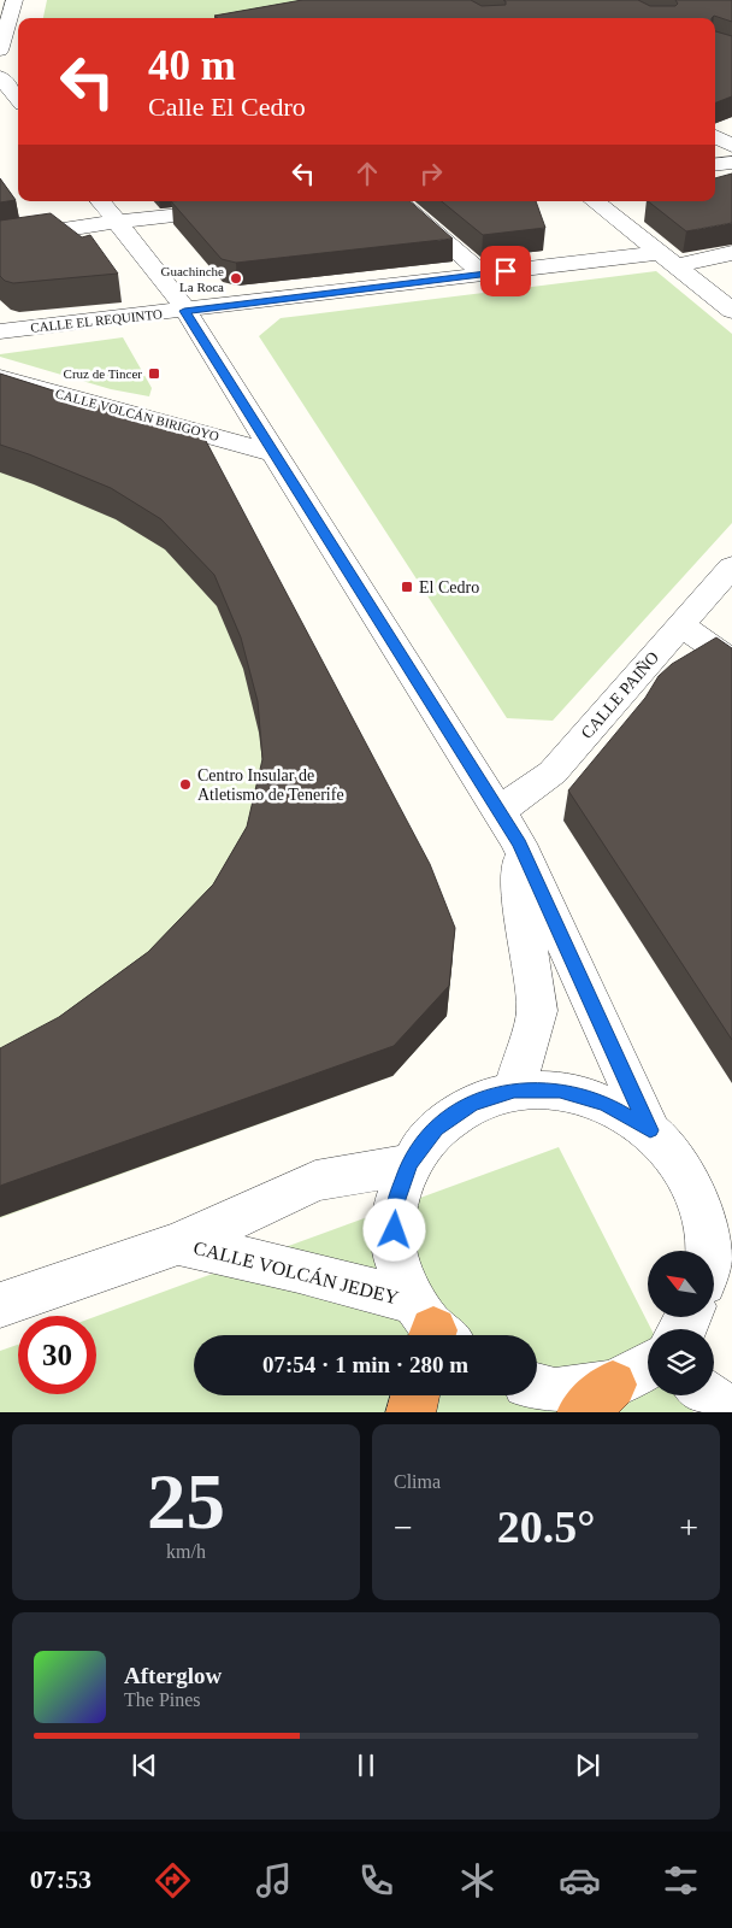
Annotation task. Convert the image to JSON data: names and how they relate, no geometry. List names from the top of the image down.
{
  "streets": {
    "street": [
      "CALLE EL REQUINTO",
      "CALLE VOLCÁN BIRIGOYO",
      "CALLE PAIÑO",
      "CALLE VOLCÁN JEDEY"
    ]
  },
  "places": {
    "other": ["Guachinche La Roca", "Centro Insular de Atletismo de Tenerife"],
    "transit": ["Cruz de Tincer", "El Cedro"]
  },
  "north": "top left",
  "page": {
    "turn": ["40 m", "Calle El Cedro"],
    "limit": "30",
    "trip": "07:54 · 1 min · 280 m",
    "tile": [
      ["25", "km/h"],
      "Clima"
    ],
    "heat": ["−", "20.5°", "+"],
    "song": ["Afterglow", "The Pines"],
    "tabs": "07:53"
  }
}
